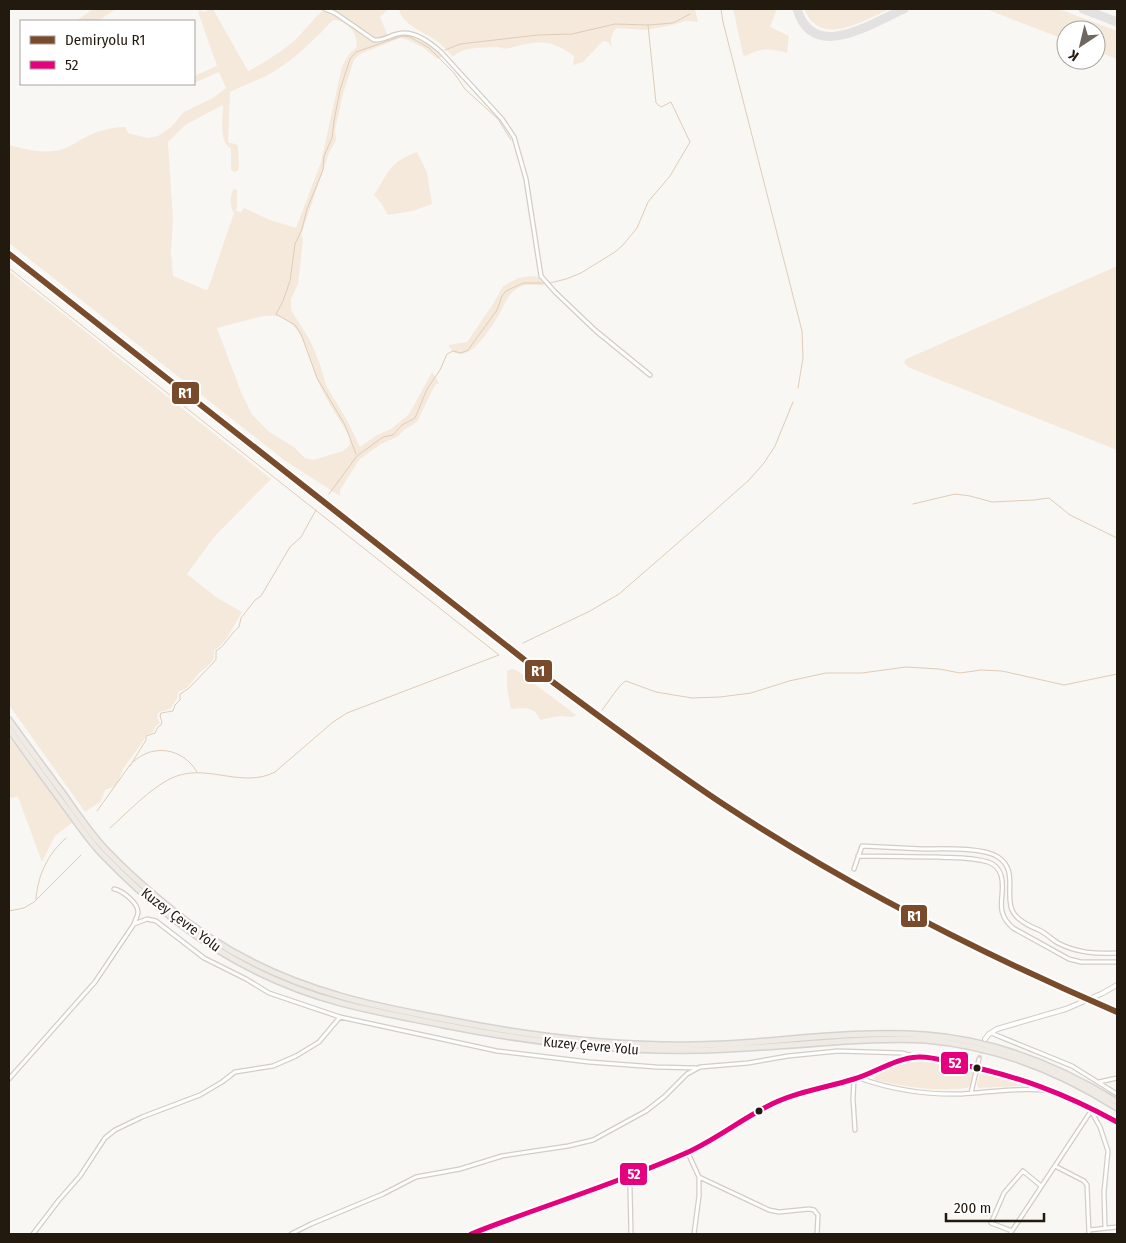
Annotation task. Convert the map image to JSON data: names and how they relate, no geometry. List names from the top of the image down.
{
  "streets": {
    "highway": ["Kuzey Çevre Yolu"]
  },
  "lines": ["rail line R1", "transit line 52"],
  "legend": ["Demiryolu R1", "52"],
  "scale_bar": "200 m",
  "north": "bottom left"
}
